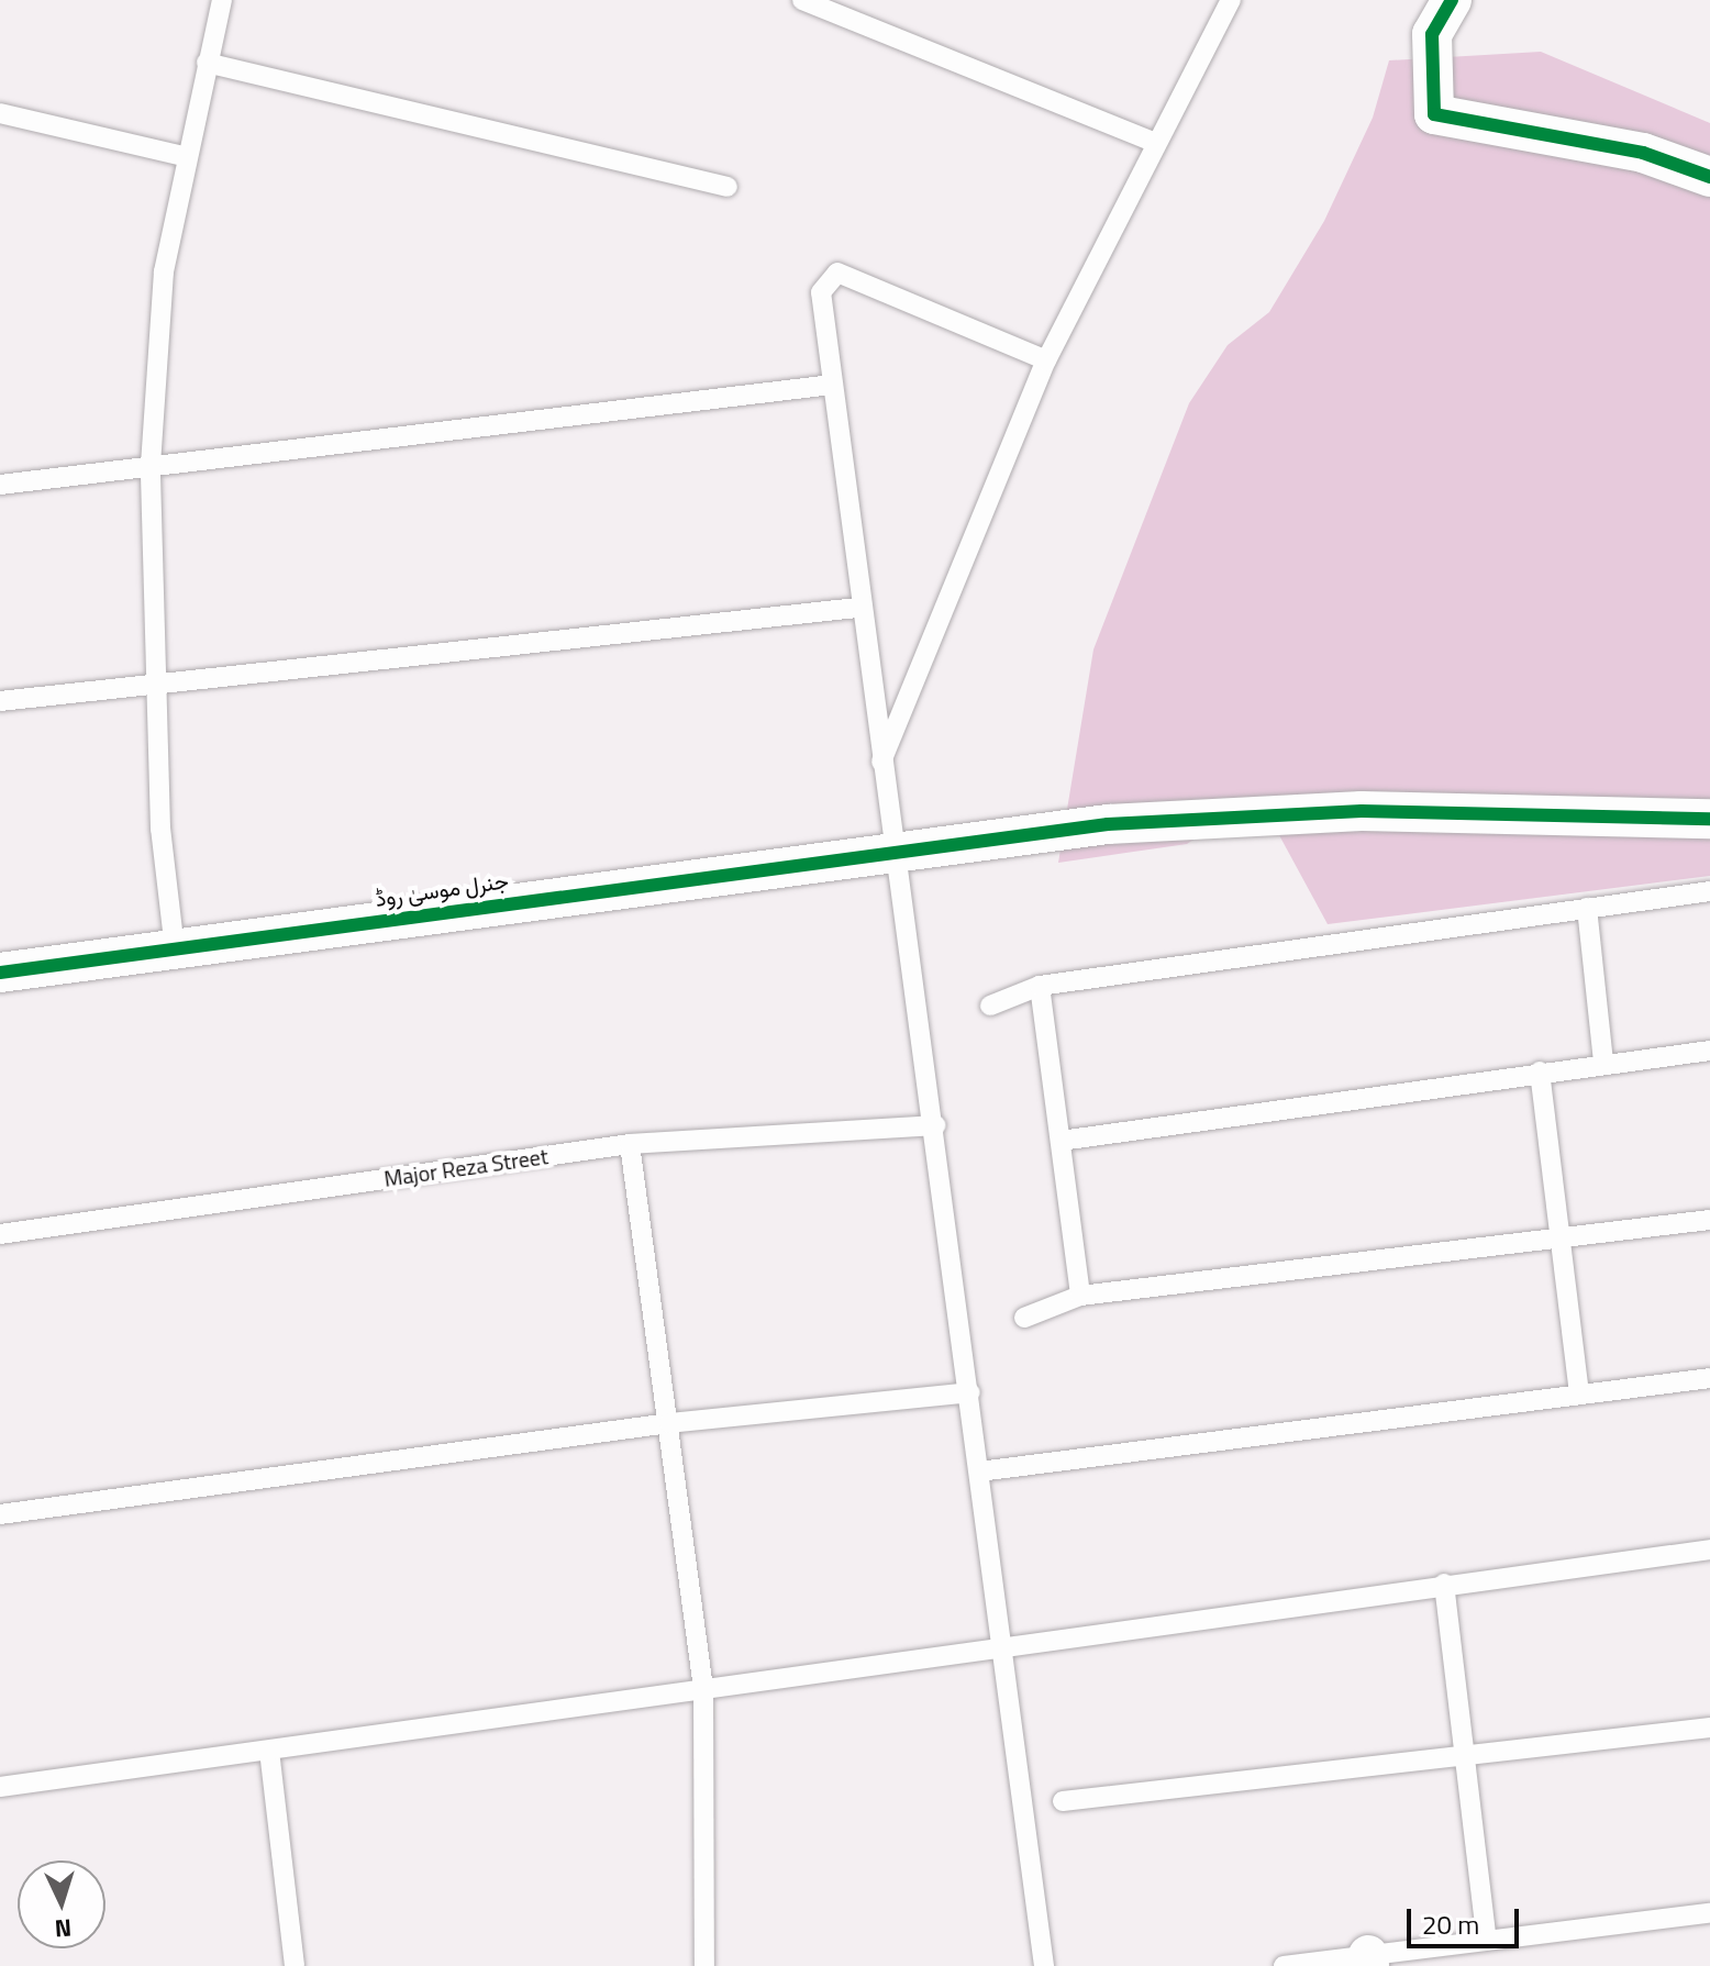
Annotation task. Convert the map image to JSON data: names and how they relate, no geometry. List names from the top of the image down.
{
  "streets": {
    "street": ["جنرل موسیٰ روڈ"],
    "lane": ["Major Reza Street"]
  },
  "scale_bar": "20 m",
  "north": "bottom"
}
